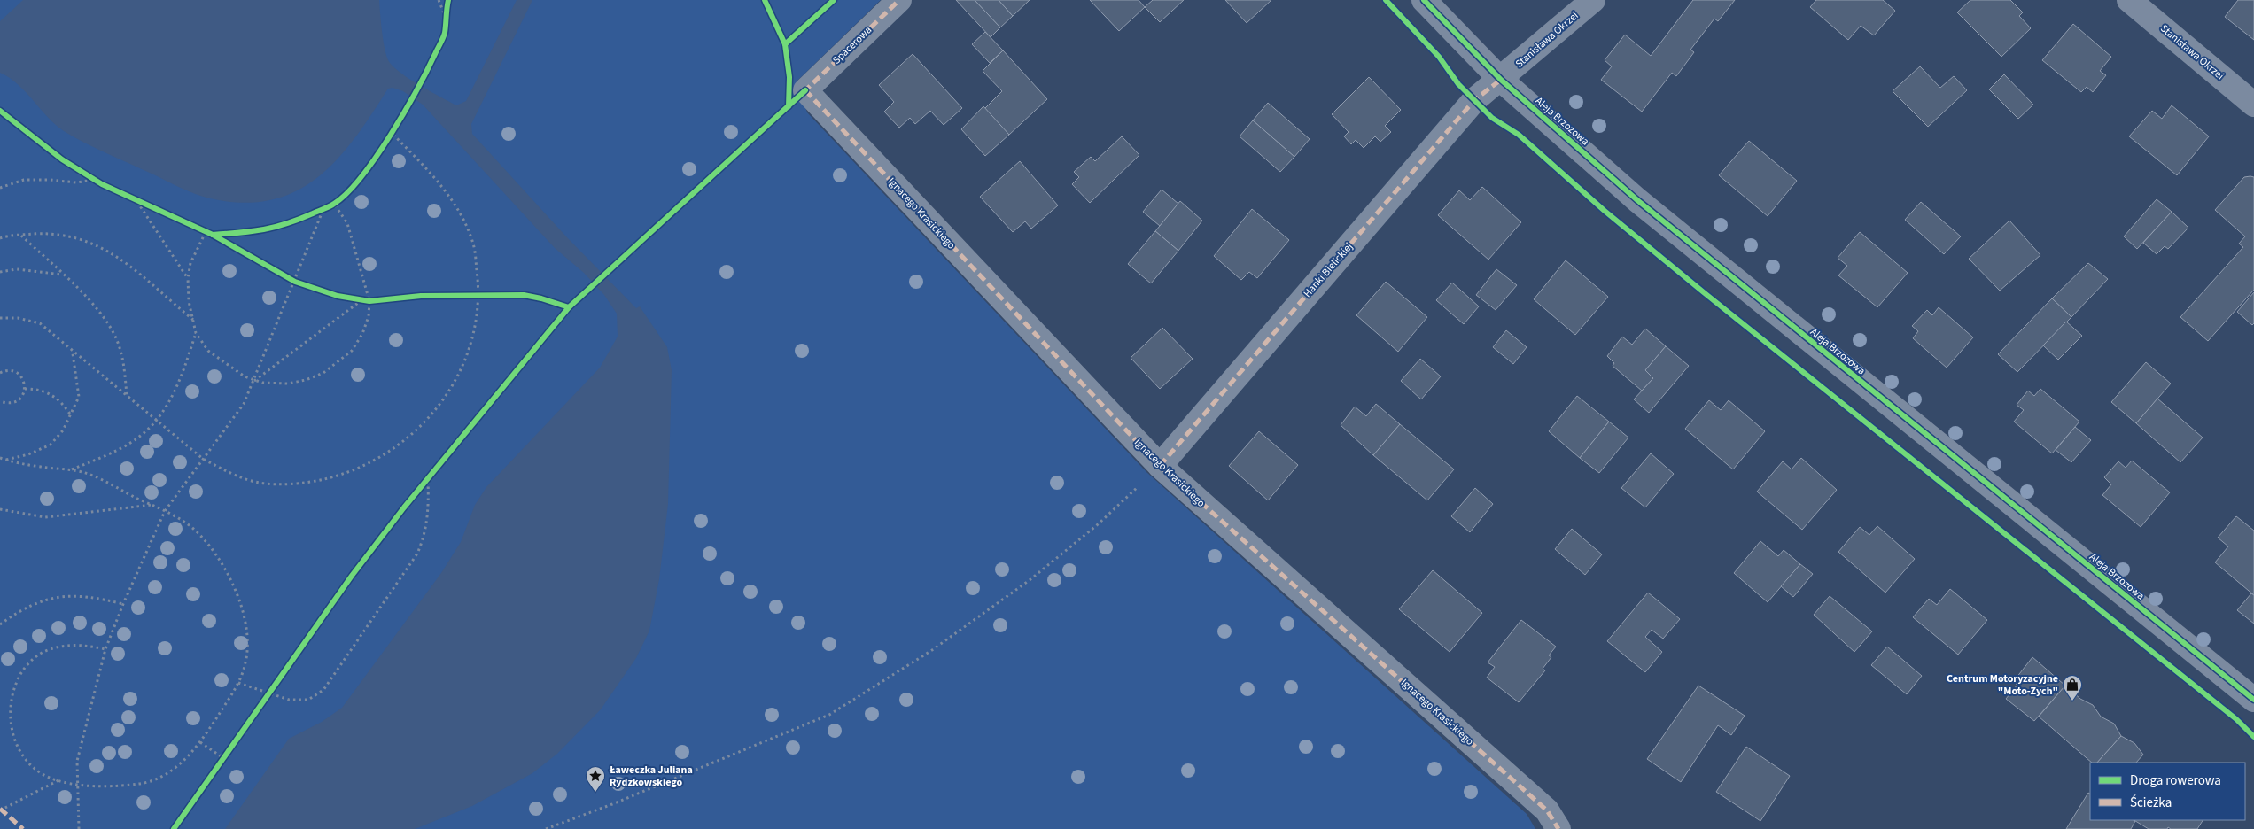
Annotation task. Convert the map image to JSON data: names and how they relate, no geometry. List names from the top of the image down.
{
  "streets": {
    "street": [
      "Stanisława Okrzei",
      "Spacerowa",
      "Aleja Brzozowa",
      "Ignacego Krasickiego",
      "Hanki Bielickiej"
    ]
  },
  "crossings": [
    ["Stanisława Okrzei", "Aleja Brzozowa"],
    ["Stanisława Okrzei", "Hanki Bielickiej"],
    ["Spacerowa", "Ignacego Krasickiego"],
    ["Aleja Brzozowa", "Hanki Bielickiej"],
    ["Ignacego Krasickiego", "Hanki Bielickiej"]
  ],
  "places": {
    "shop": ["Centrum Motoryzacyjne \"Moto-Zych\""],
    "place": ["Ławeczka Juliana Rydzkowskiego"]
  },
  "legend": ["Droga rowerowa", "Ścieżka"]
}
